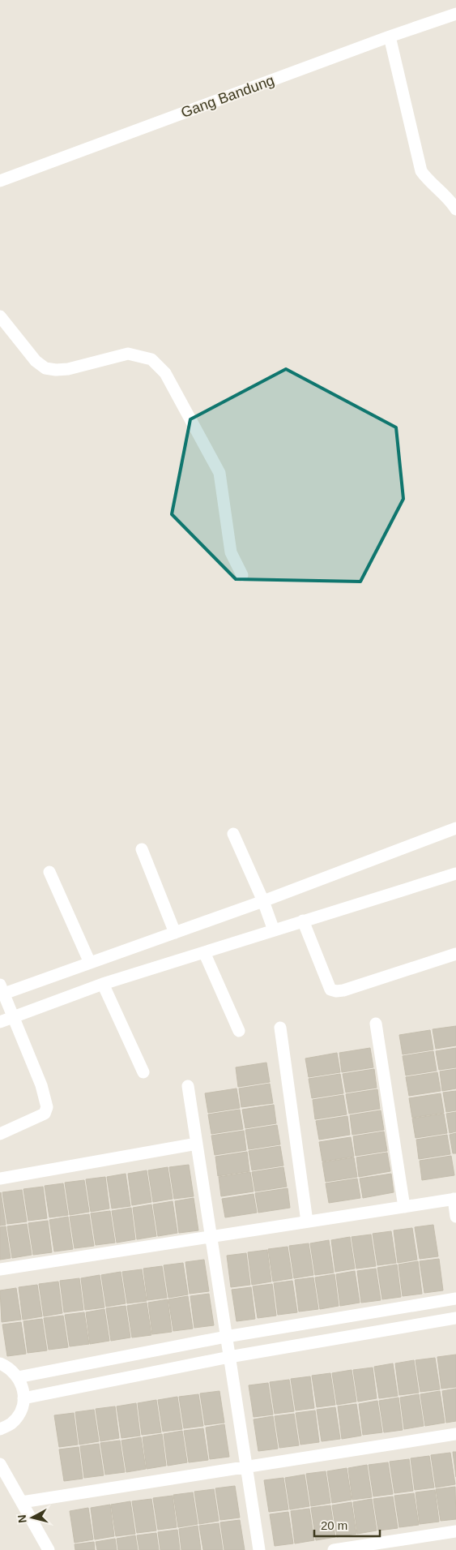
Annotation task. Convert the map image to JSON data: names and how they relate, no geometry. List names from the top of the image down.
{
  "streets": {
    "street": ["Gang Bandung"]
  },
  "scale_bar": "20 m",
  "north": "left"
}
